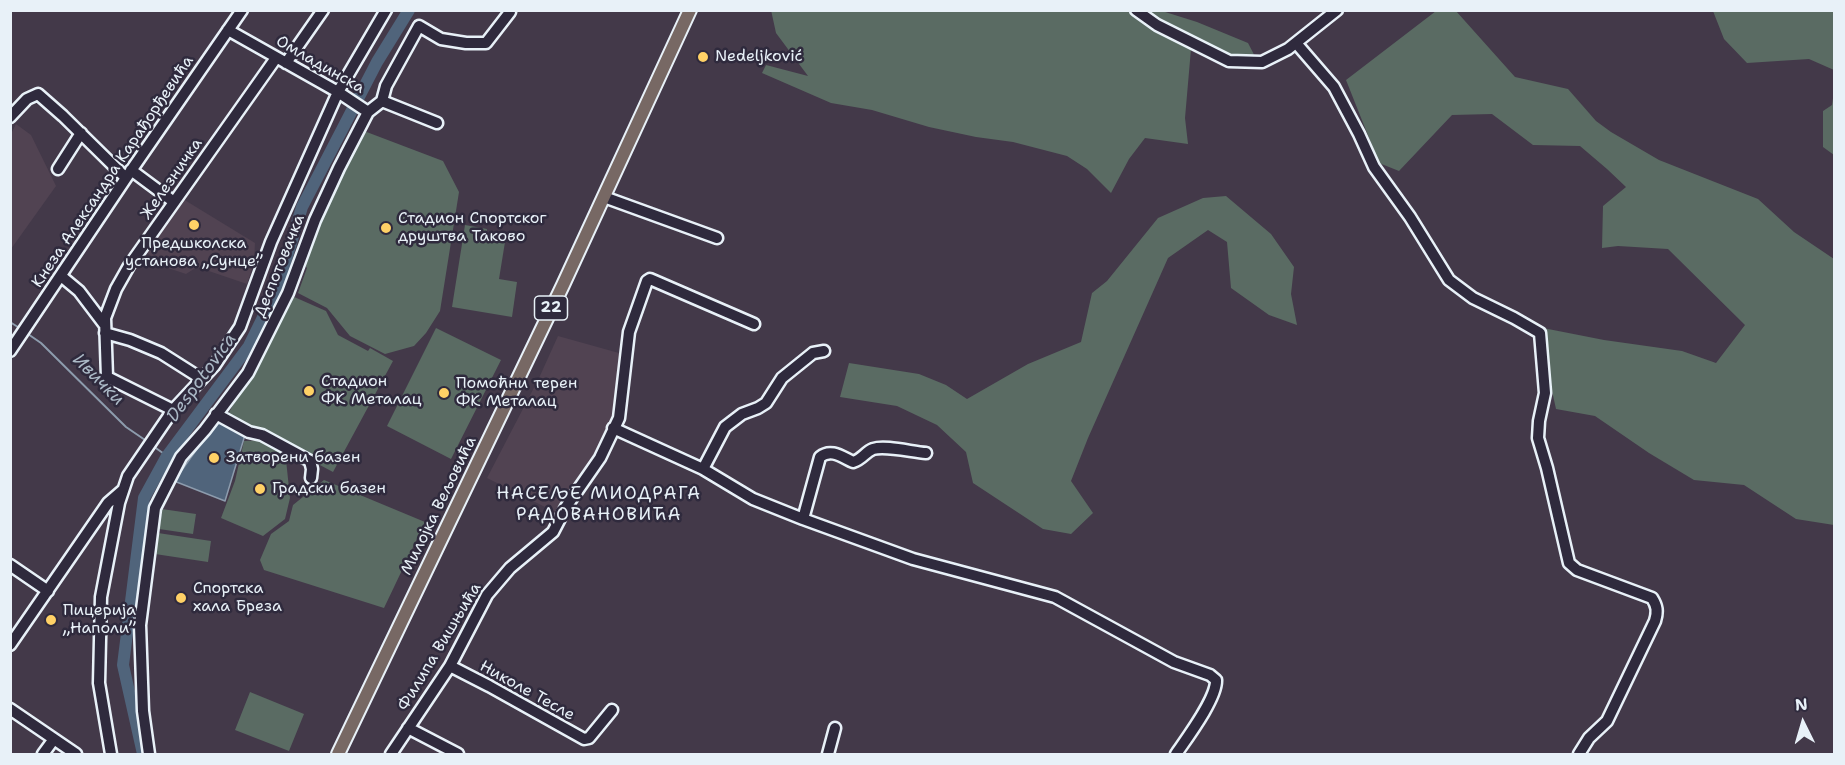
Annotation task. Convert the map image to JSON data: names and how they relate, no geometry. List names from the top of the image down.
{
  "streets": {
    "main road": ["22", "Милојка Вељовића"],
    "street": [
      "Омладинска",
      "Кнеза Александра Карађорђевића",
      "Железничка",
      "Деспотовачка",
      "Филипа Вишњића",
      "Николе Тесле"
    ]
  },
  "crossings": [
    ["Омладинска", "Кнеза Александра Карађорђевића"],
    ["Омладинска", "Железничка"],
    ["Омладинска", "Деспотовачка"],
    ["Филипа Вишњића", "Николе Тесле"]
  ],
  "districts": ["НАСЕЉЕ МИОДРАГА РАДОВАНОВИЋА"],
  "water": ["Despotovica", "Ивички"],
  "places": [
    "Nedeljković",
    "Предшколска установа „Сунце”",
    "Стадион Спортског друштва Таково",
    "Стадион ФК Металац",
    "Помоћни терен ФК Металац",
    "Затворени базен",
    "Градски базен",
    "Спортска хала Бреза",
    "Пицерија „Наполи”"
  ],
  "north": "top"
}
